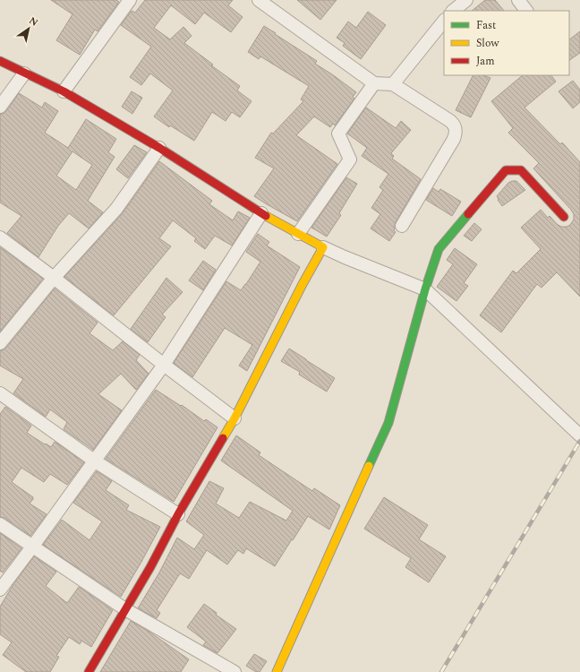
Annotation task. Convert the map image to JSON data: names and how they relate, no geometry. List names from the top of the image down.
{
  "legend": ["Fast", "Slow", "Jam"],
  "north": "top right"
}
